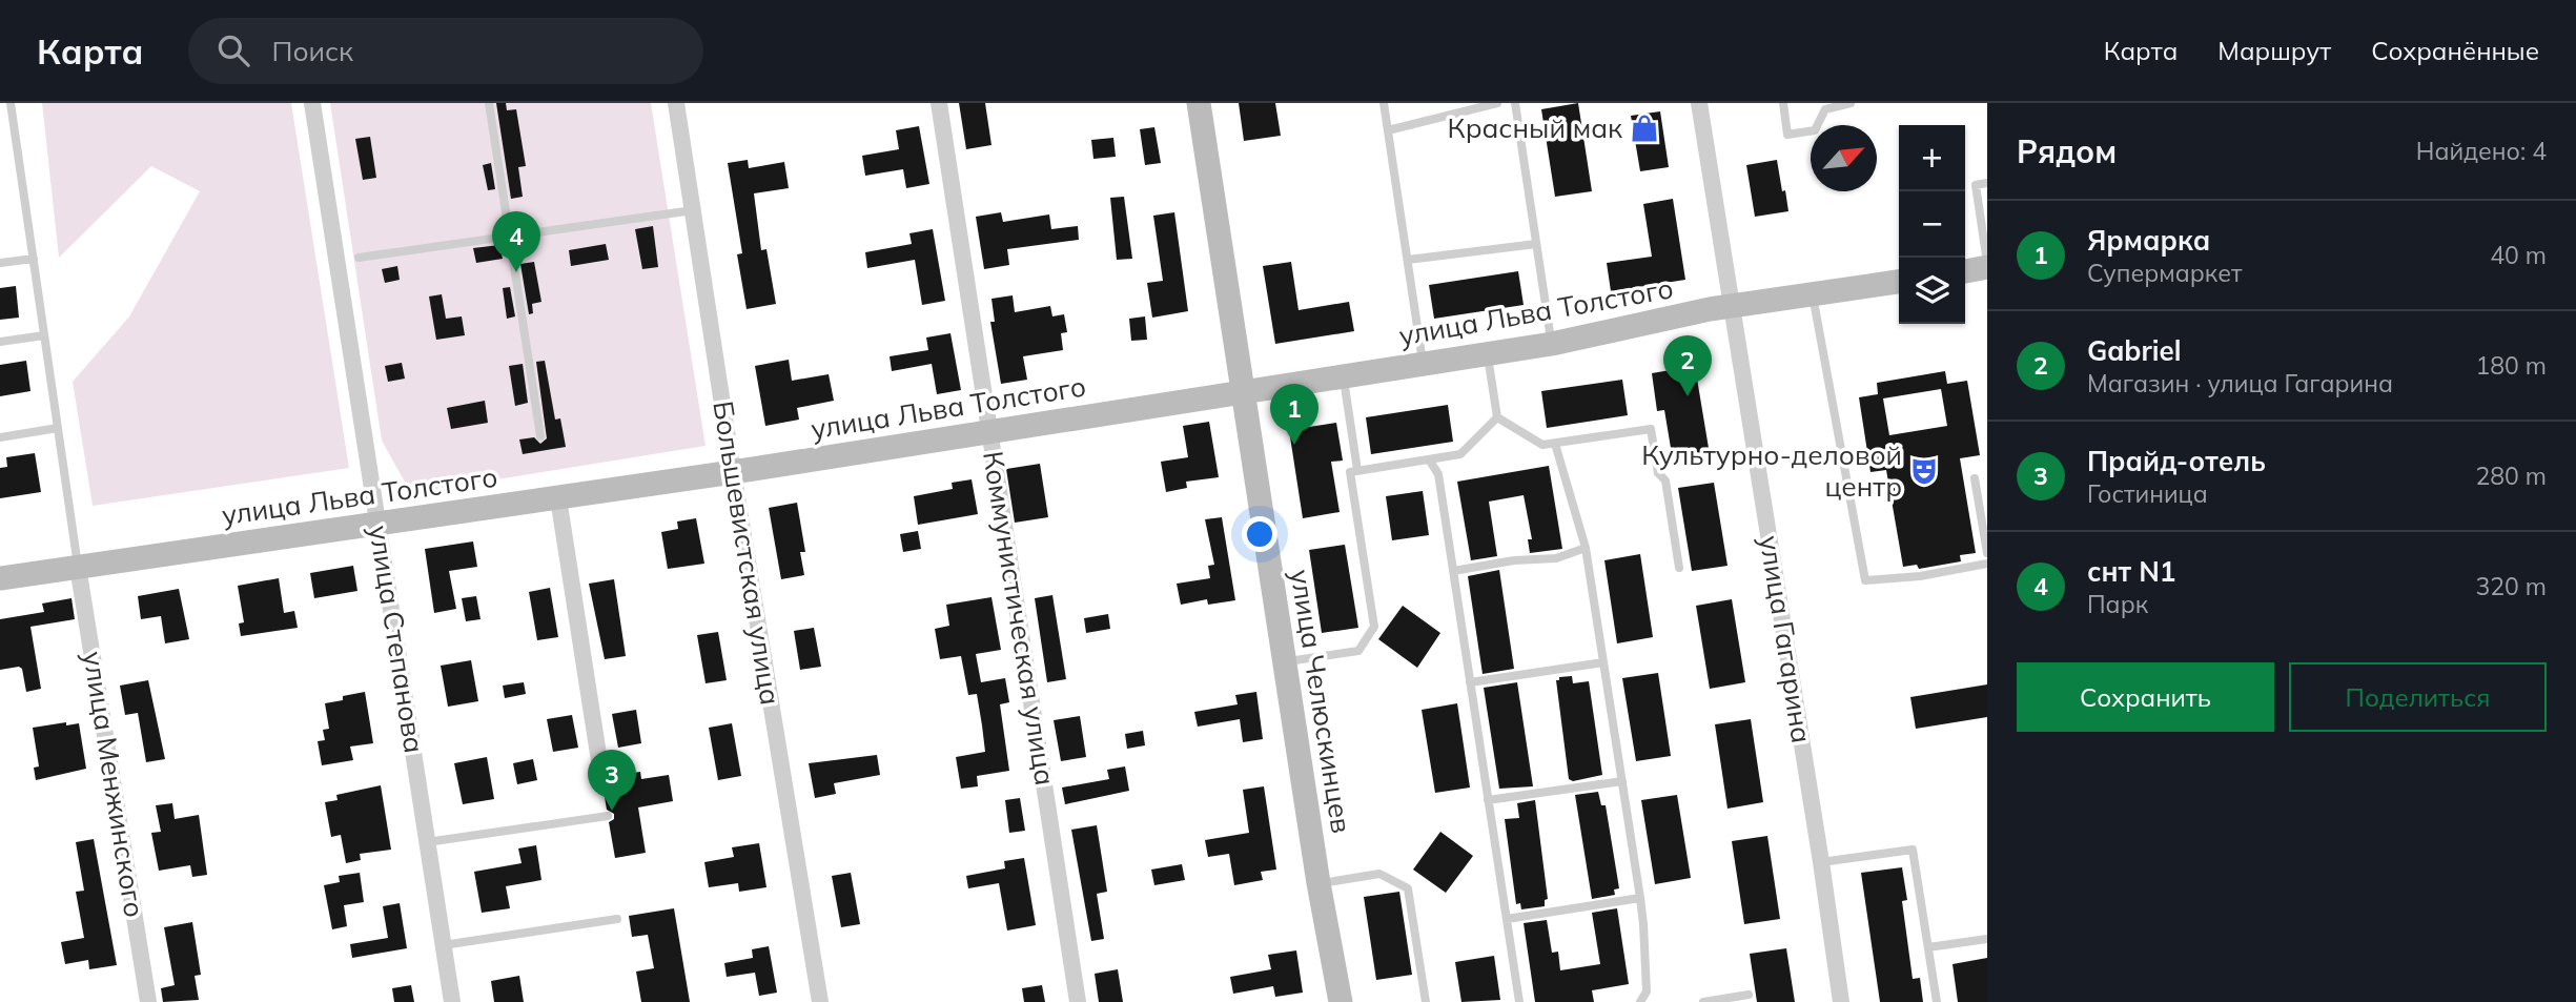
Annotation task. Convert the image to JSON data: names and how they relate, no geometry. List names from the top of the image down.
{
  "streets": {
    "street": [
      "улица Льва Толстого",
      "Большевистская улица",
      "Коммунистическая улица",
      "улица Степанова",
      "улица Гагарина",
      "улица Челюскинцев",
      "улица Менжинского"
    ]
  },
  "crossings": [
    ["улица Льва Толстого", "Большевистская улица"],
    ["улица Льва Толстого", "Коммунистическая улица"],
    ["улица Льва Толстого", "улица Степанова"],
    ["улица Льва Толстого", "улица Гагарина"],
    ["улица Льва Толстого", "улица Челюскинцев"],
    ["улица Льва Толстого", "улица Менжинского"]
  ],
  "places": {
    "shop": ["Красный мак"],
    "theatre": ["Культурно-деловой центр"]
  },
  "north": "top right",
  "page": {
    "header": "Карта",
    "search": "Поиск",
    "nav": ["Карта", "Маршрут", "Сохранённые"],
    "heading": ["Рядом", "Найдено: 4"],
    "map_buttons": ["+", "−"],
    "list": [
      {
        "mark": "1",
        "name": "Ярмарка",
        "note": "Супермаркет",
        "value": "40 m"
      },
      {
        "mark": "2",
        "name": "Gabriel",
        "note": "Магазин · улица Гагарина",
        "value": "180 m"
      },
      {
        "mark": "3",
        "name": "Прайд-отель",
        "note": "Гостиница",
        "value": "280 m"
      },
      {
        "mark": "4",
        "name": "снт N1",
        "note": "Парк",
        "value": "320 m"
      }
    ],
    "pins": [
      "4",
      "2",
      "1",
      "3"
    ],
    "buttons": ["Сохранить", "Поделиться"]
  }
}
